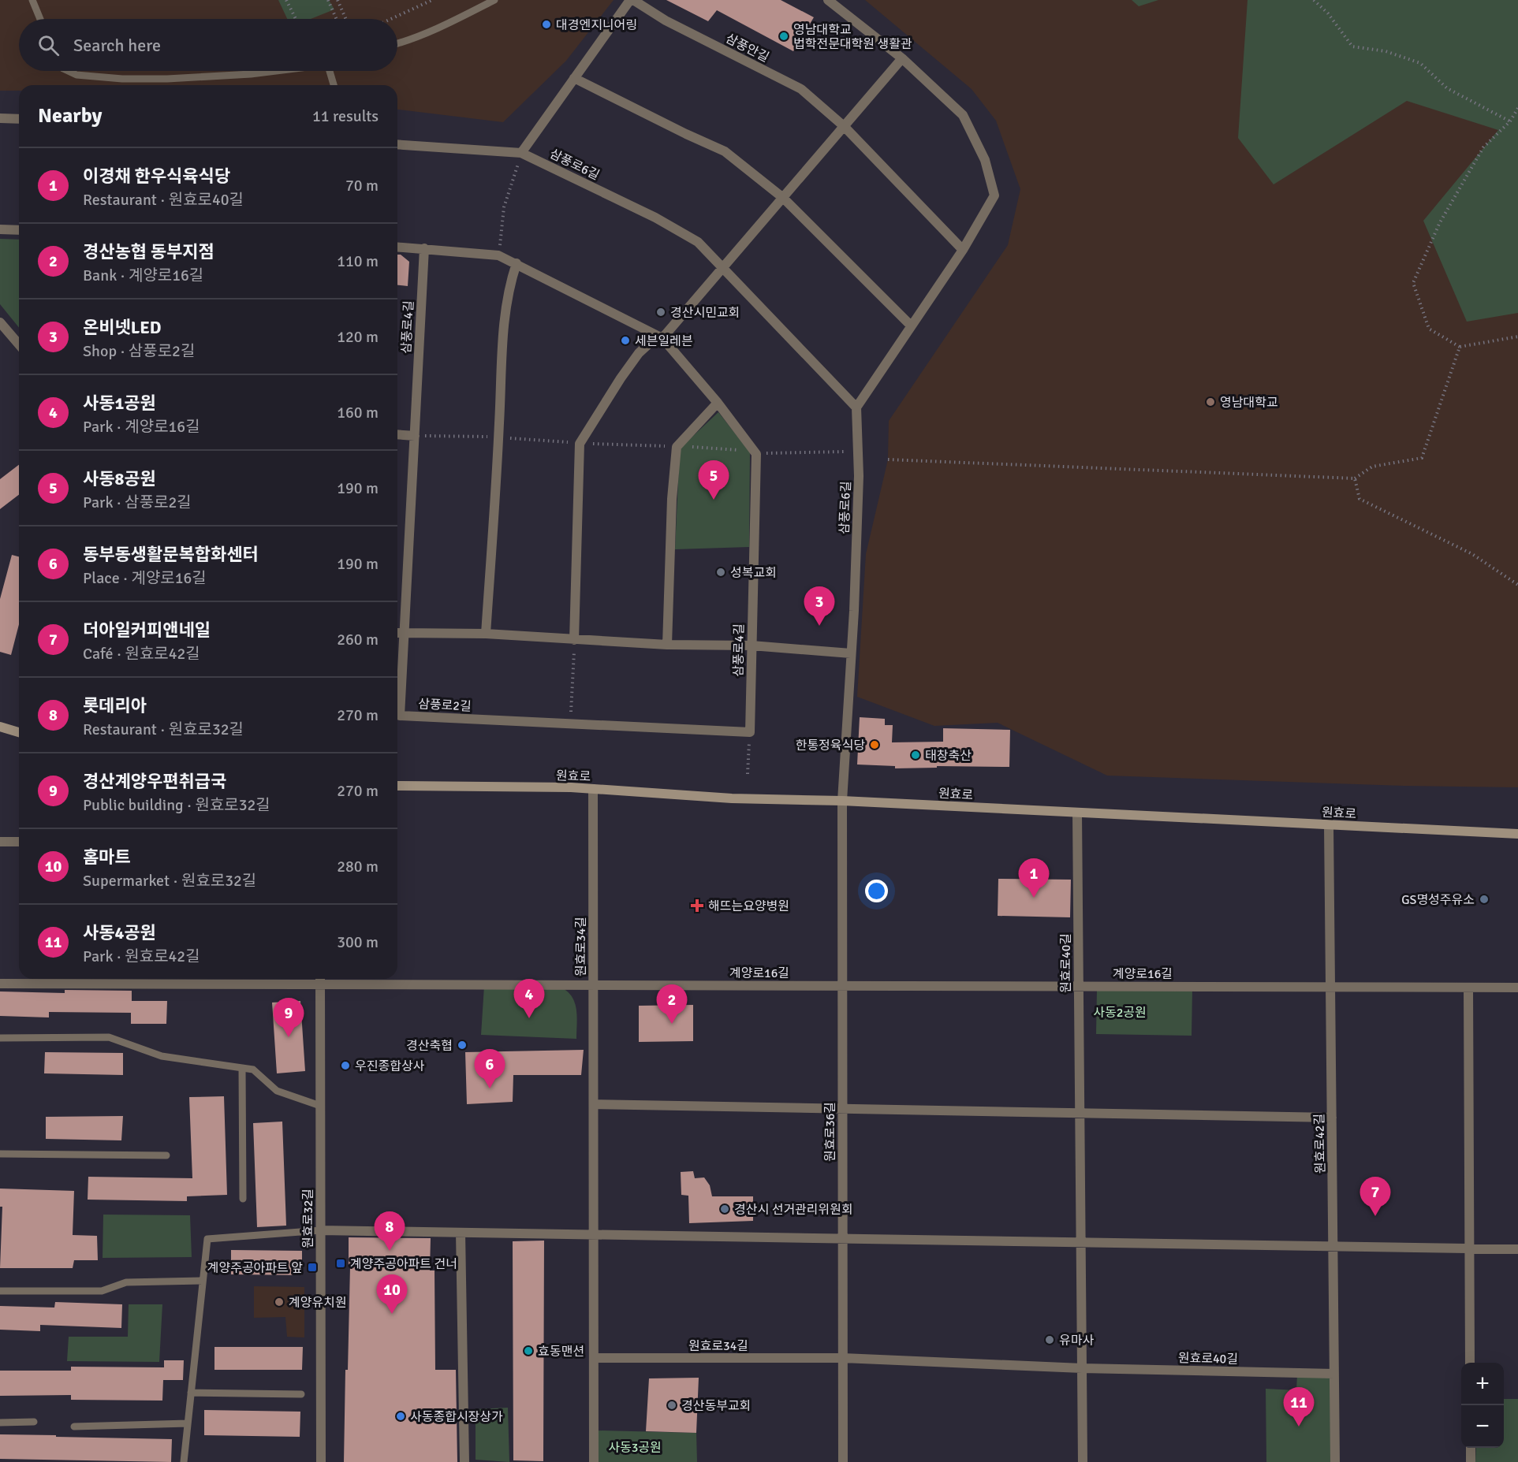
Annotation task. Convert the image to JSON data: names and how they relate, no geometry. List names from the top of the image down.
{
  "streets": {
    "main road": ["원효로"],
    "street": [
      "삼풍안길",
      "삼풍로6길",
      "삼풍로4길",
      "삼풍로2길",
      "원효로34길",
      "원효로40길",
      "계양로16길",
      "원효로36길",
      "원효로42길",
      "원효로32길"
    ]
  },
  "crossings": [
    ["삼풍안길", "삼풍로6길"],
    ["삼풍로6길", "원효로"],
    ["삼풍로6길", "원효로36길"],
    ["삼풍로4길", "삼풍로2길"],
    ["원효로", "원효로34길"],
    ["원효로", "원효로40길"],
    ["원효로", "원효로36길"],
    ["원효로", "원효로42길"],
    ["원효로34길", "원효로40길"],
    ["원효로34길", "계양로16길"],
    ["원효로34길", "원효로36길"],
    ["원효로40길", "계양로16길"],
    ["원효로40길", "원효로36길"],
    ["원효로40길", "원효로42길"],
    ["계양로16길", "원효로36길"],
    ["계양로16길", "원효로42길"],
    ["계양로16길", "원효로32길"]
  ],
  "parks": ["사동2공원", "사동3공원"],
  "places": {
    "other": [
      "대경엔지니어링",
      "영남대학교 법학전문대학원 생활관",
      "경산시민교회",
      "세븐일레븐",
      "영남대학교",
      "성복교회",
      "한통정육식당",
      "태창축산",
      "GS명성주유소",
      "경산축협",
      "우진종합상사",
      "경산시 선거관리위원회",
      "계양유치원",
      "유마사",
      "효동맨션",
      "경산동부교회",
      "사동종합시장상가"
    ],
    "health": ["해뜨는요양병원"],
    "transit": ["계양주공아파트 건너", "계양주공아파트 앞"]
  },
  "page": {
    "search": "Search here",
    "heading": ["Nearby", "11 results"],
    "list": [
      {
        "mark": "1",
        "name": "이경채 한우식육식당",
        "note": "Restaurant · 원효로40길",
        "value": "70 m"
      },
      {
        "mark": "2",
        "name": "경산농협 동부지점",
        "note": "Bank · 계양로16길",
        "value": "110 m"
      },
      {
        "mark": "3",
        "name": "온비넷LED",
        "note": "Shop · 삼풍로2길",
        "value": "120 m"
      },
      {
        "mark": "4",
        "name": "사동1공원",
        "note": "Park · 계양로16길",
        "value": "160 m"
      },
      {
        "mark": "5",
        "name": "사동8공원",
        "note": "Park · 삼풍로2길",
        "value": "190 m"
      },
      {
        "mark": "6",
        "name": "동부동생활문복합화센터",
        "note": "Place · 계양로16길",
        "value": "190 m"
      },
      {
        "mark": "7",
        "name": "더아일커피앤네일",
        "note": "Café · 원효로42길",
        "value": "260 m"
      },
      {
        "mark": "8",
        "name": "롯데리아",
        "note": "Restaurant · 원효로32길",
        "value": "270 m"
      },
      {
        "mark": "9",
        "name": "경산계양우편취급국",
        "note": "Public building · 원효로32길",
        "value": "270 m"
      },
      {
        "mark": "10",
        "name": "홈마트",
        "note": "Supermarket · 원효로32길",
        "value": "280 m"
      },
      {
        "mark": "11",
        "name": "사동4공원",
        "note": "Park · 원효로42길",
        "value": "300 m"
      }
    ],
    "pins": [
      "5",
      "3",
      "1",
      "4",
      "2",
      "9",
      "6",
      "7",
      "8",
      "10",
      "11"
    ],
    "map_buttons": ["+", "−"]
  }
}
